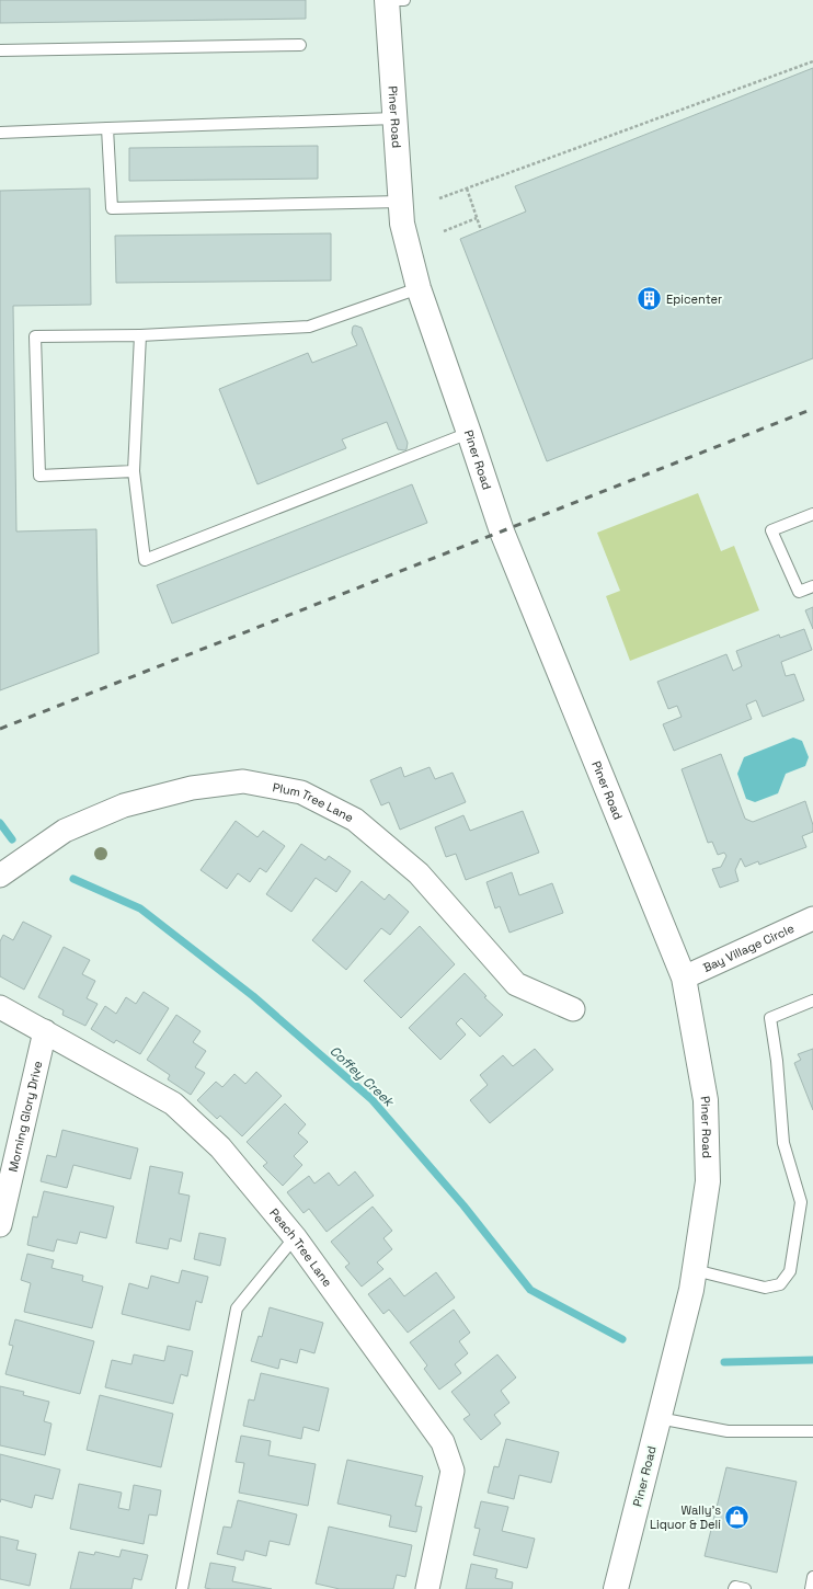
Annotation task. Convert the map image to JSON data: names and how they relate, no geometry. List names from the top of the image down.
{
  "streets": {
    "main road": ["Piner Road"],
    "street": [
      "Plum Tree Lane",
      "Bay Village Circle",
      "Morning Glory Drive",
      "Peach Tree Lane"
    ]
  },
  "crossings": [
    ["Piner Road", "Bay Village Circle"],
    ["Morning Glory Drive", "Peach Tree Lane"]
  ],
  "water": ["Coffey Creek"],
  "places": {
    "building": ["Epicenter"],
    "shop": ["Wally's Liquor & Deli"]
  }
}
